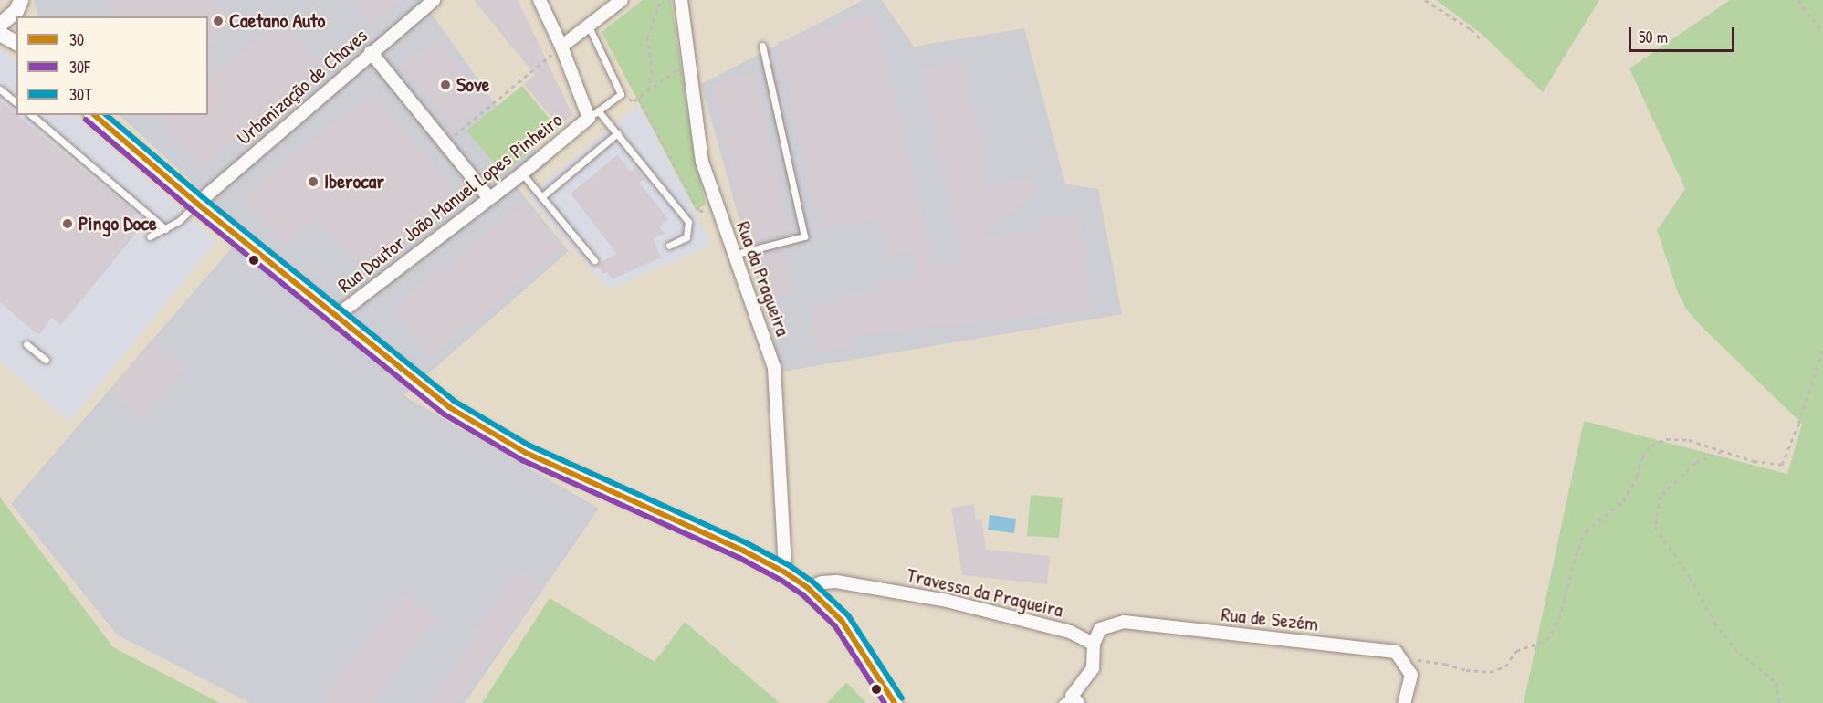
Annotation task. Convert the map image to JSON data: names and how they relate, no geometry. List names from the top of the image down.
{
  "streets": {
    "street": [
      "Urbanização de Chaves",
      "Rua Doutor João Manuel Lopes Pinheiro",
      "Rua da Pragueira",
      "Travessa da Pragueira",
      "Rua de Sezém"
    ]
  },
  "crossings": [
    ["Travessa da Pragueira", "Rua de Sezém"]
  ],
  "places": [
    "Caetano Auto",
    "Sove",
    "Iberocar",
    "Pingo Doce"
  ],
  "lines": ["transit line 30", "transit line 30T", "transit line 30F"],
  "legend": ["30", "30F", "30T"],
  "scale_bar": "50 m"
}
